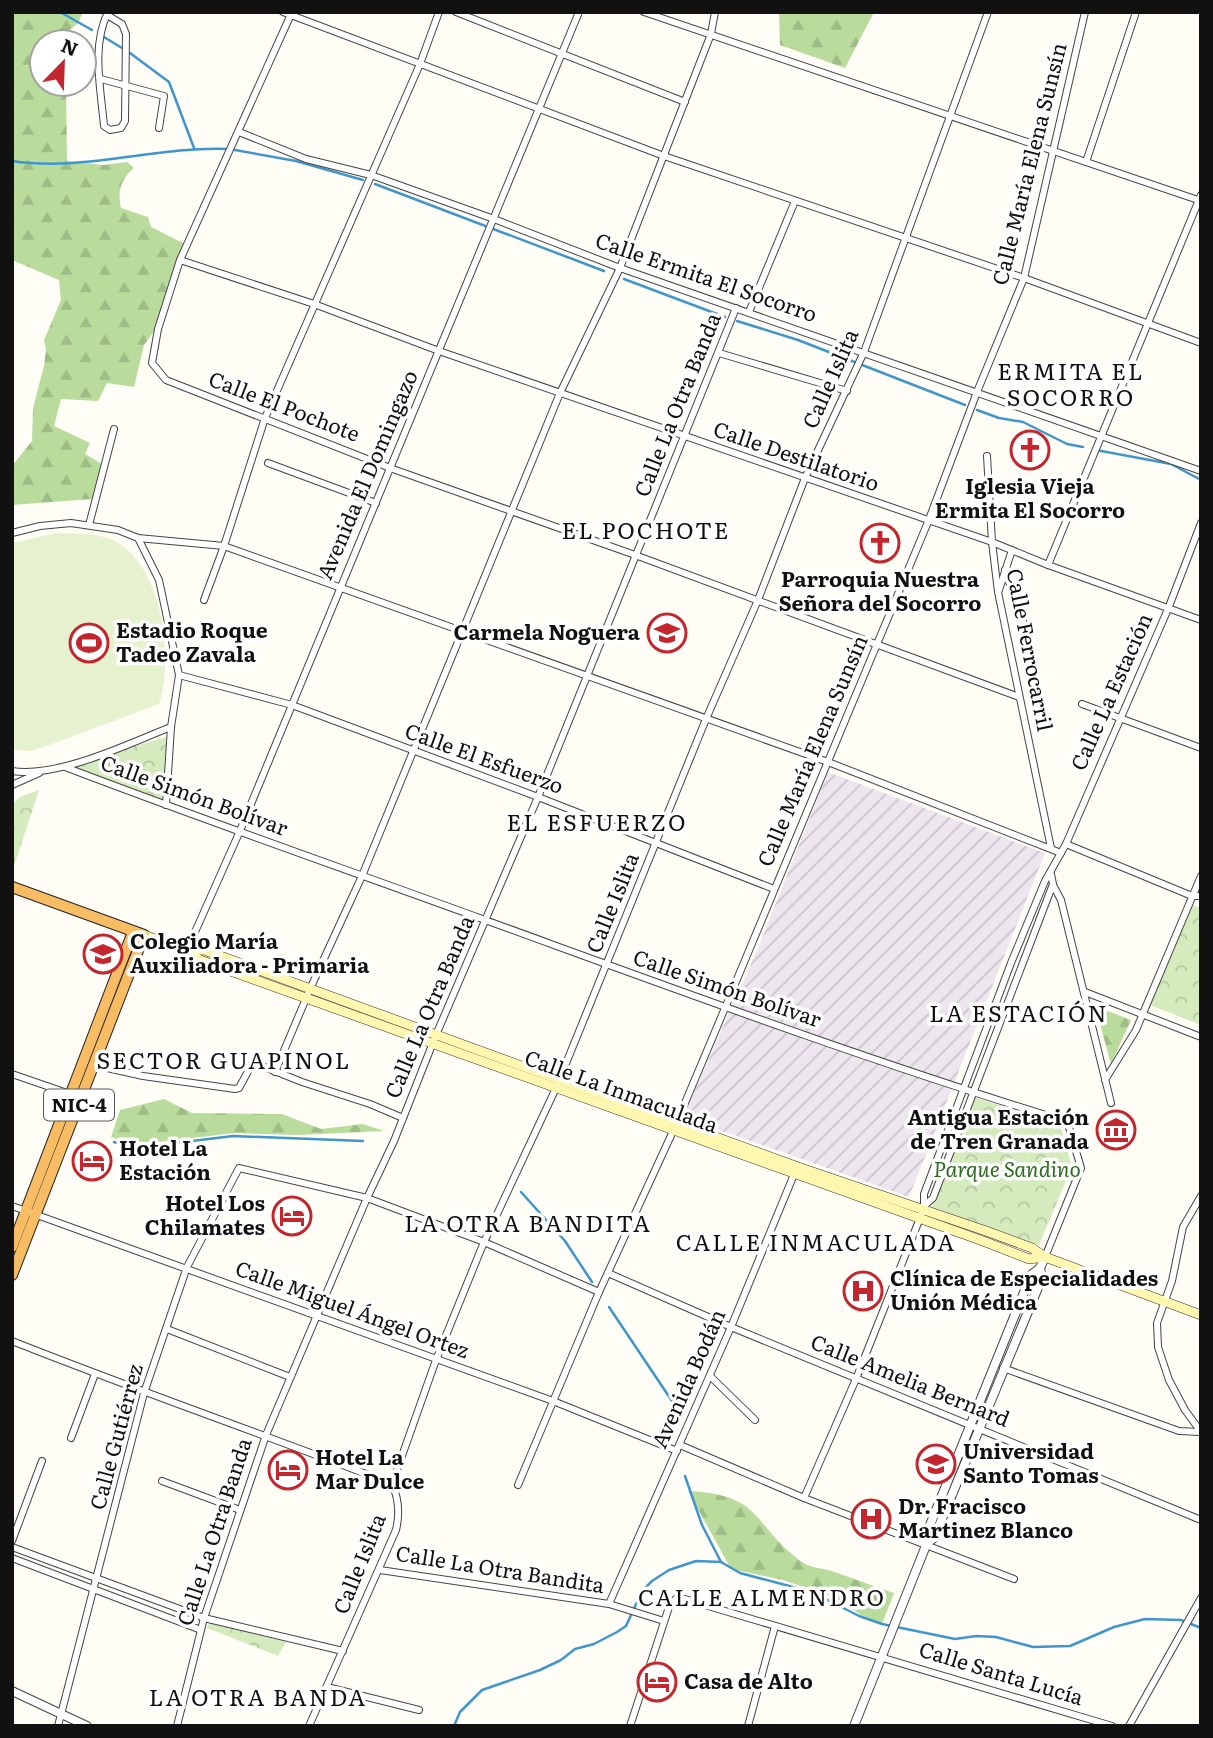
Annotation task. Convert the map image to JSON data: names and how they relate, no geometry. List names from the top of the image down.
{
  "streets": {
    "highway": ["NIC-4"],
    "main road": ["Calle La Inmaculada"],
    "street": [
      "Calle María Elena Sunsín",
      "Calle Ermita El Socorro",
      "Calle Islita",
      "Calle La Otra Banda",
      "Calle El Pochote",
      "Calle Destilatorio",
      "Avenida El Domingazo",
      "Calle Ferrocarril",
      "Calle La Estación",
      "Calle El Esfuerzo",
      "Calle Simón Bolívar",
      "Calle Miguel Ángel Ortez",
      "Avenida Bodán",
      "Calle Amelia Bernard",
      "Calle Gutiérrez",
      "Calle La Otra Bandita",
      "Calle Santa Lucía"
    ]
  },
  "crossings": [
    ["Calle María Elena Sunsín", "Calle Ermita El Socorro"],
    ["Calle María Elena Sunsín", "Calle El Pochote"],
    ["Calle María Elena Sunsín", "Calle Destilatorio"],
    ["Calle María Elena Sunsín", "Calle El Esfuerzo"],
    ["Calle María Elena Sunsín", "Calle Simón Bolívar"],
    ["Calle María Elena Sunsín", "Calle La Inmaculada"],
    ["Calle María Elena Sunsín", "Calle Miguel Ángel Ortez"],
    ["Calle María Elena Sunsín", "Calle Amelia Bernard"],
    ["Calle Ermita El Socorro", "Calle Islita"],
    ["Calle Ermita El Socorro", "Calle La Otra Banda"],
    ["Calle Ermita El Socorro", "Avenida El Domingazo"],
    ["Calle Islita", "Calle El Pochote"],
    ["Calle Islita", "Calle Destilatorio"],
    ["Calle Islita", "Calle El Esfuerzo"],
    ["Calle Islita", "Calle Simón Bolívar"],
    ["Calle Islita", "Calle La Inmaculada"],
    ["Calle Islita", "Calle Miguel Ángel Ortez"],
    ["Calle Islita", "Calle La Otra Bandita"],
    ["Calle La Otra Banda", "Calle El Pochote"],
    ["Calle La Otra Banda", "Calle Destilatorio"],
    ["Calle La Otra Banda", "Calle El Esfuerzo"],
    ["Calle La Otra Banda", "Calle Simón Bolívar"],
    ["Calle La Otra Banda", "Calle La Inmaculada"],
    ["Calle La Otra Banda", "Calle Miguel Ángel Ortez"],
    ["Calle La Otra Banda", "Calle Gutiérrez"],
    ["Calle El Pochote", "Calle Destilatorio"],
    ["Calle El Pochote", "Avenida El Domingazo"],
    ["Calle El Pochote", "Calle Ferrocarril"],
    ["Calle Destilatorio", "Avenida El Domingazo"],
    ["Calle Destilatorio", "Calle Ferrocarril"],
    ["Calle Destilatorio", "Calle La Estación"],
    ["Avenida El Domingazo", "Calle El Esfuerzo"],
    ["Avenida El Domingazo", "Calle Simón Bolívar"],
    ["Avenida El Domingazo", "Calle La Inmaculada"],
    ["Calle La Estación", "Calle Simón Bolívar"],
    ["Calle La Estación", "Calle La Inmaculada"],
    ["Calle La Estación", "Calle Miguel Ángel Ortez"],
    ["Calle La Estación", "Calle Amelia Bernard"],
    ["Calle Simón Bolívar", "Calle La Inmaculada"],
    ["Calle La Inmaculada", "NIC-4"],
    ["Calle La Inmaculada", "Avenida Bodán"],
    ["NIC-4", "Calle Miguel Ángel Ortez"],
    ["Calle Miguel Ángel Ortez", "Avenida Bodán"],
    ["Calle Miguel Ángel Ortez", "Calle Gutiérrez"],
    ["Avenida Bodán", "Calle Amelia Bernard"],
    ["Avenida Bodán", "Calle La Otra Bandita"]
  ],
  "districts": [
    "ERMITA EL SOCORRO",
    "EL POCHOTE",
    "EL ESFUERZO",
    "LA ESTACIÓN",
    "SECTOR GUAPINOL",
    "LA OTRA BANDITA",
    "CALLE INMACULADA",
    "CALLE ALMENDRO",
    "LA OTRA BANDA"
  ],
  "parks": ["Parque Sandino"],
  "places": {
    "church": ["Iglesia Vieja Ermita El Socorro", "Parroquia Nuestra Señora del Socorro"],
    "school or university": ["Carmela Noguera", "Colegio María Auxiliadora - Primaria", "Universidad Santo Tomas"],
    "sports": ["Estadio Roque Tadeo Zavala"],
    "museum": ["Antigua Estación de Tren Granada"],
    "hotel": [
      "Hotel La Estación",
      "Hotel Los Chilamates",
      "Hotel La Mar Dulce",
      "Casa de Alto"
    ],
    "hospital": ["Clínica de Especialidades Unión Médica", "Dr. Fracisco Martinez Blanco"]
  },
  "north": "top right"
}
